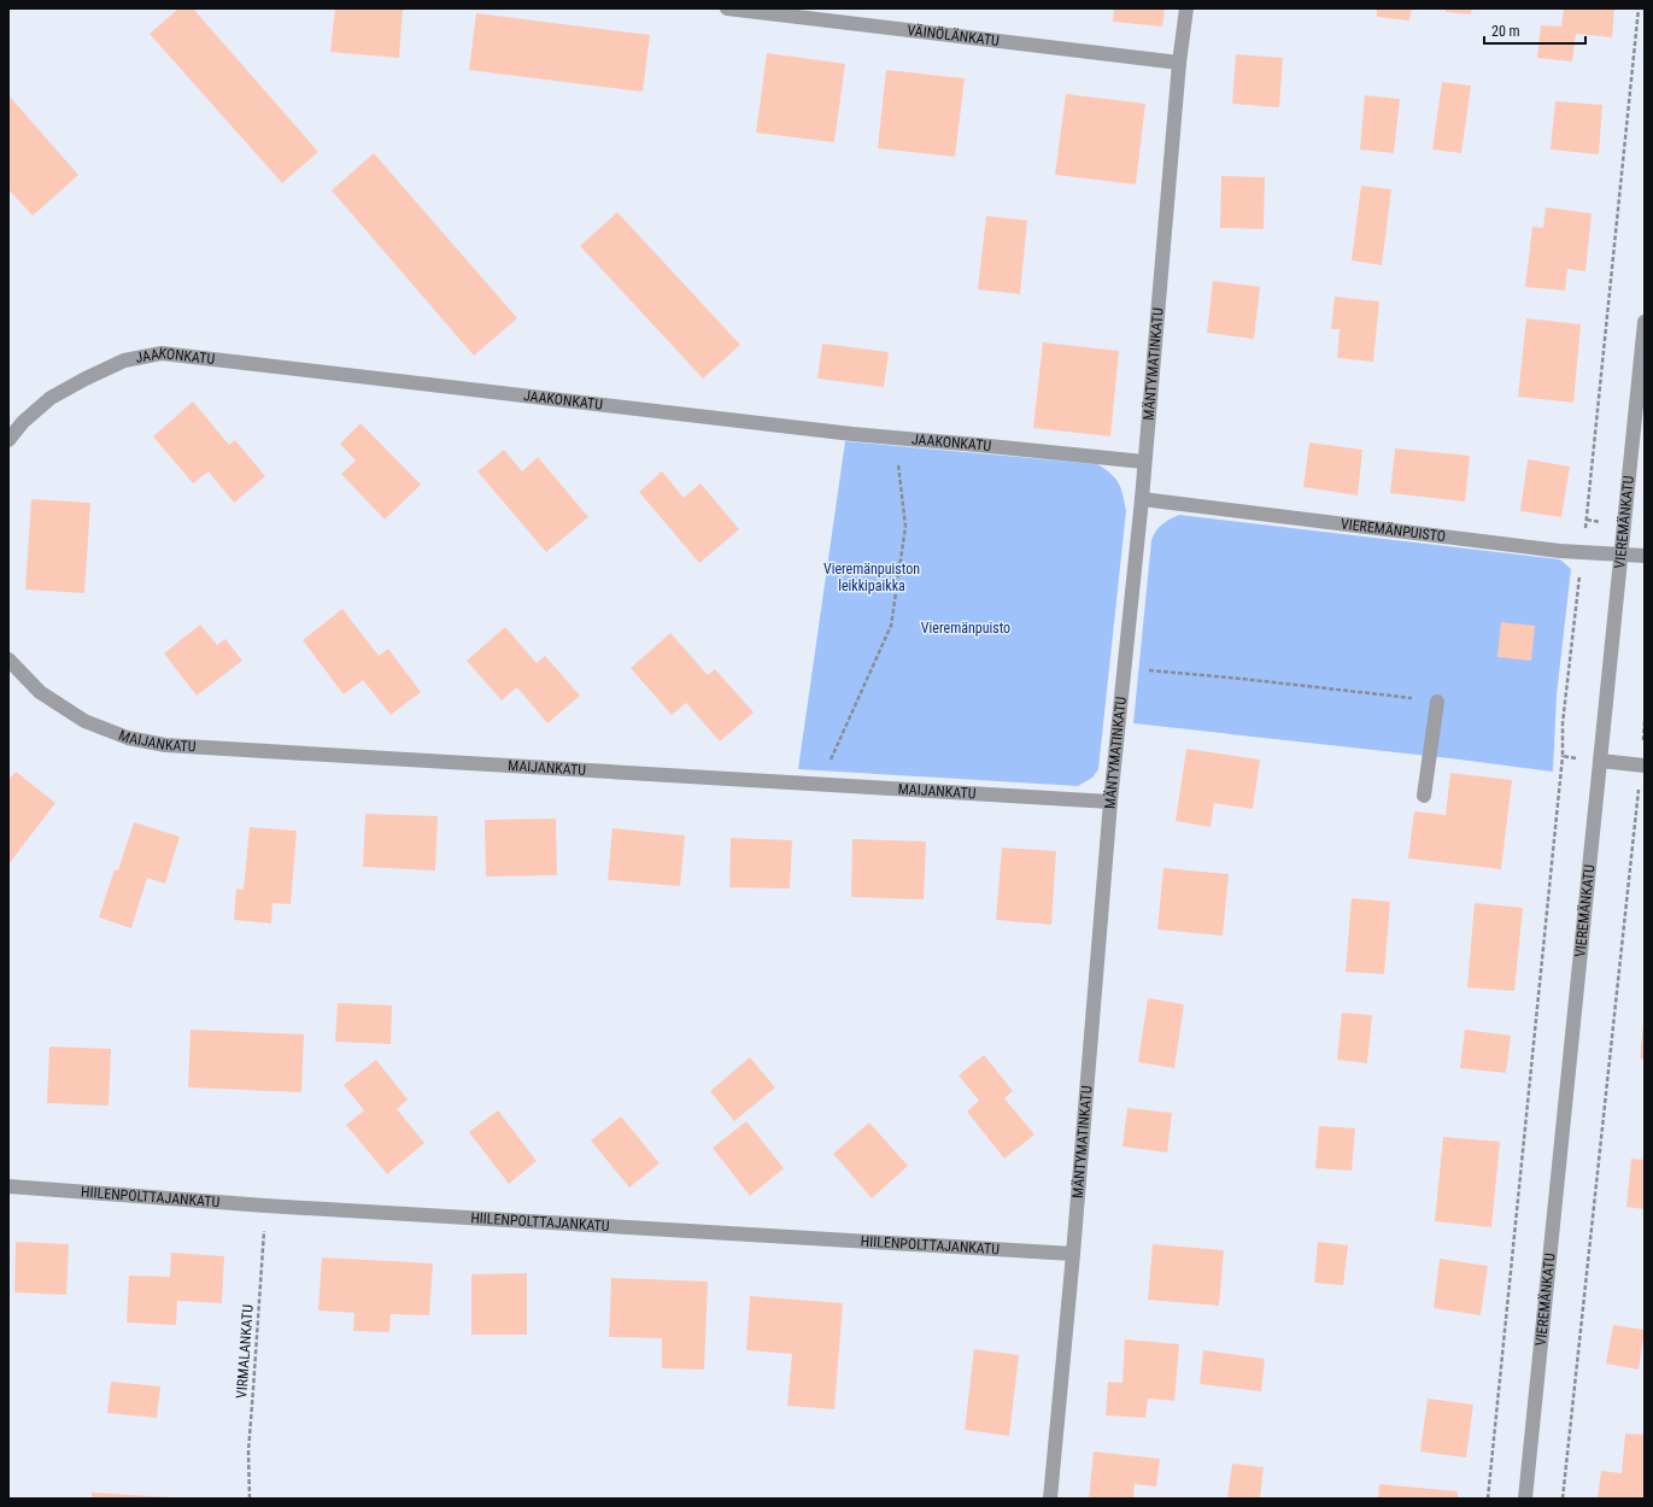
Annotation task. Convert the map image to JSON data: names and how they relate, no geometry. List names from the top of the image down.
{
  "streets": {
    "street": [
      "VÄINÖLÄNKATU",
      "JAAKONKATU",
      "MÄNTYMATINKATU",
      "VIEREMÄNKATU",
      "VIEREMÄNPUISTO",
      "MAIJANKATU",
      "HIILENPOLTTAJANKATU"
    ],
    "path": ["VIRMALANKATU"]
  },
  "crossings": [
    ["VÄINÖLÄNKATU", "MÄNTYMATINKATU"],
    ["JAAKONKATU", "MÄNTYMATINKATU"],
    ["MÄNTYMATINKATU", "VIEREMÄNPUISTO"],
    ["MÄNTYMATINKATU", "MAIJANKATU"],
    ["MÄNTYMATINKATU", "HIILENPOLTTAJANKATU"],
    ["VIEREMÄNKATU", "VIEREMÄNPUISTO"],
    ["HIILENPOLTTAJANKATU", "VIRMALANKATU"]
  ],
  "parks": ["Vieremänpuiston leikkipaikka", "Vieremänpuisto"],
  "scale_bar": "20 m"
}
